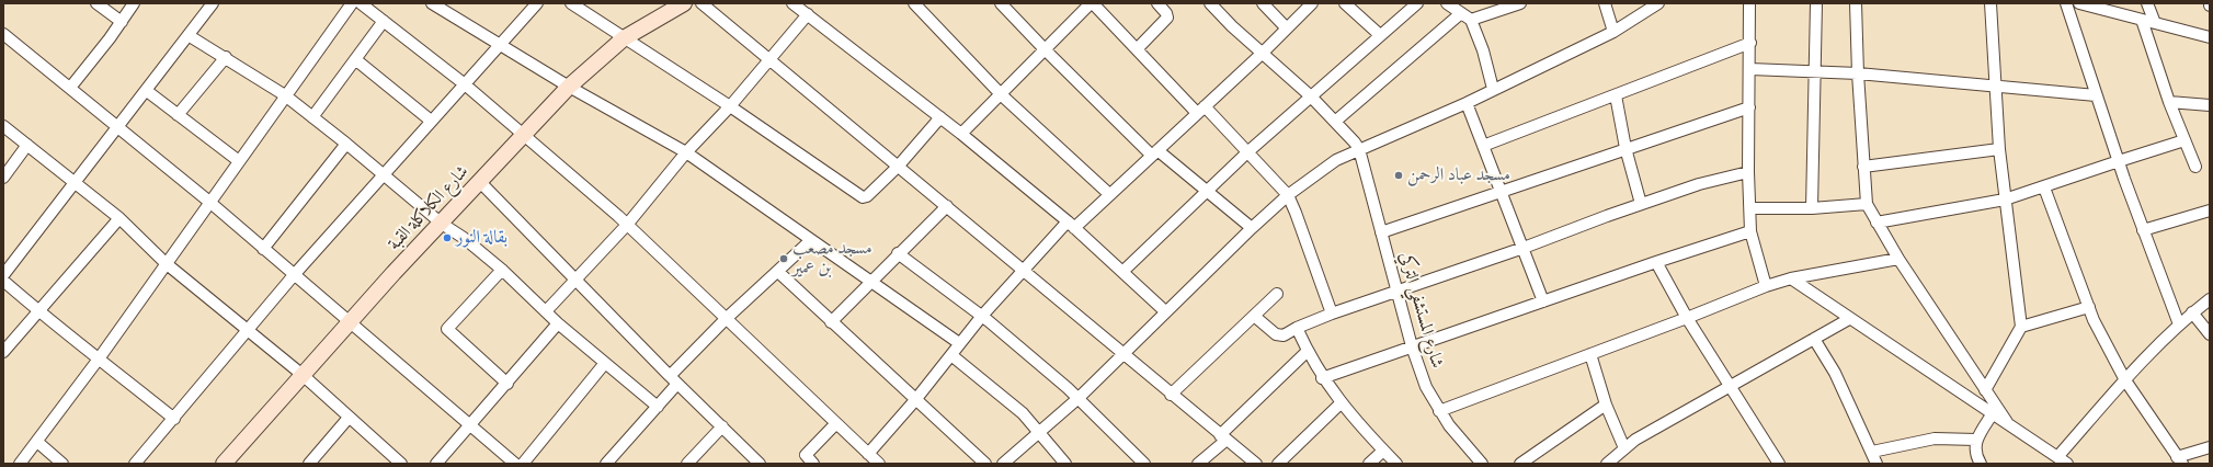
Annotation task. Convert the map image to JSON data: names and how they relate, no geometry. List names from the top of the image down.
{
  "streets": {
    "street": ["شارع الكلاكلة القبة", "شارع المستشفي التركي"]
  },
  "places": ["مسجد عباد الرحمن", "بقالة النور", "مسجد مصعب بن عمير"]
}
